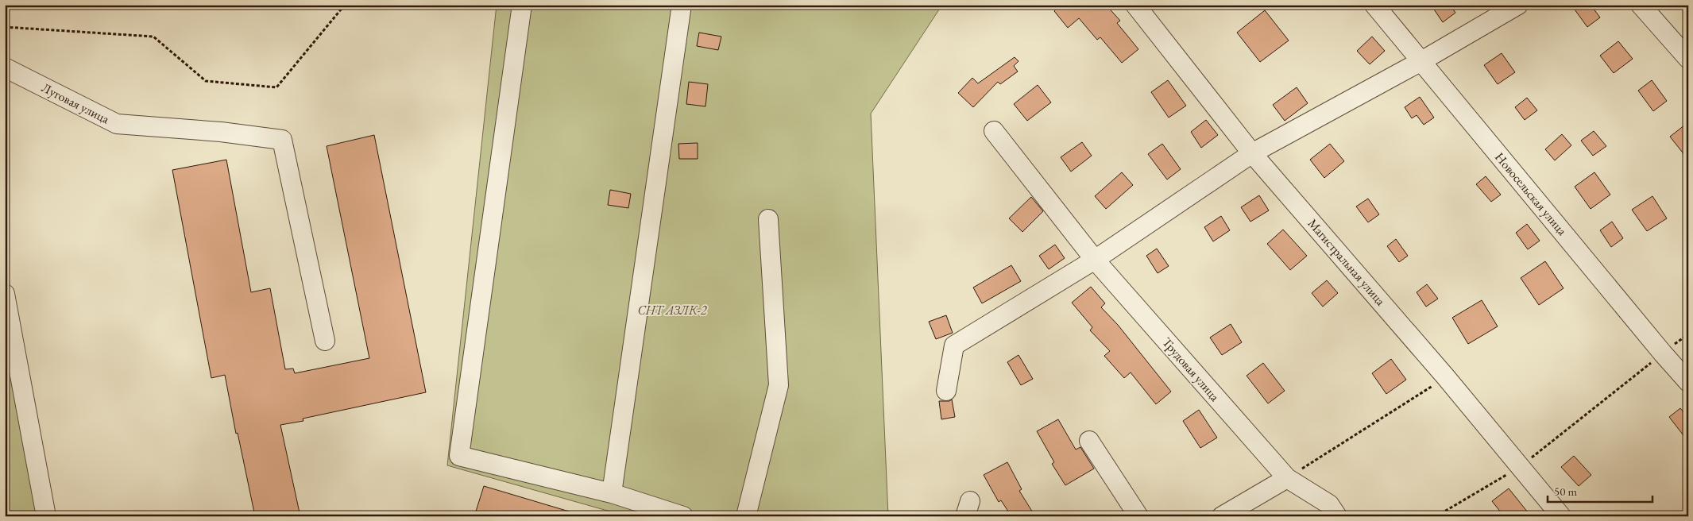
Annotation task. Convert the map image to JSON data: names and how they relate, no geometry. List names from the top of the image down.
{
  "streets": {
    "street": [
      "Луговая улица",
      "Новосельская улица",
      "Магистральная улица",
      "Трудовая улица"
    ]
  },
  "parks": ["СНТ АЗЛК-2"],
  "scale_bar": "50 m"
}
